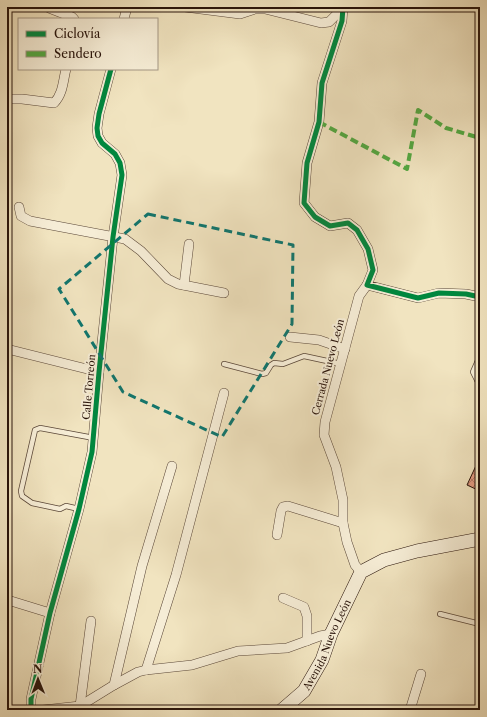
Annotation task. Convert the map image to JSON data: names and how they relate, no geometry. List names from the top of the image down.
{
  "streets": {
    "main road": ["Avenida Nuevo León"],
    "street": ["Cerrada Nuevo León", "Calle Torreón"]
  },
  "crossings": [
    ["Cerrada Nuevo León", "Avenida Nuevo León"]
  ],
  "legend": ["Ciclovía", "Sendero"],
  "north": "top"
}
